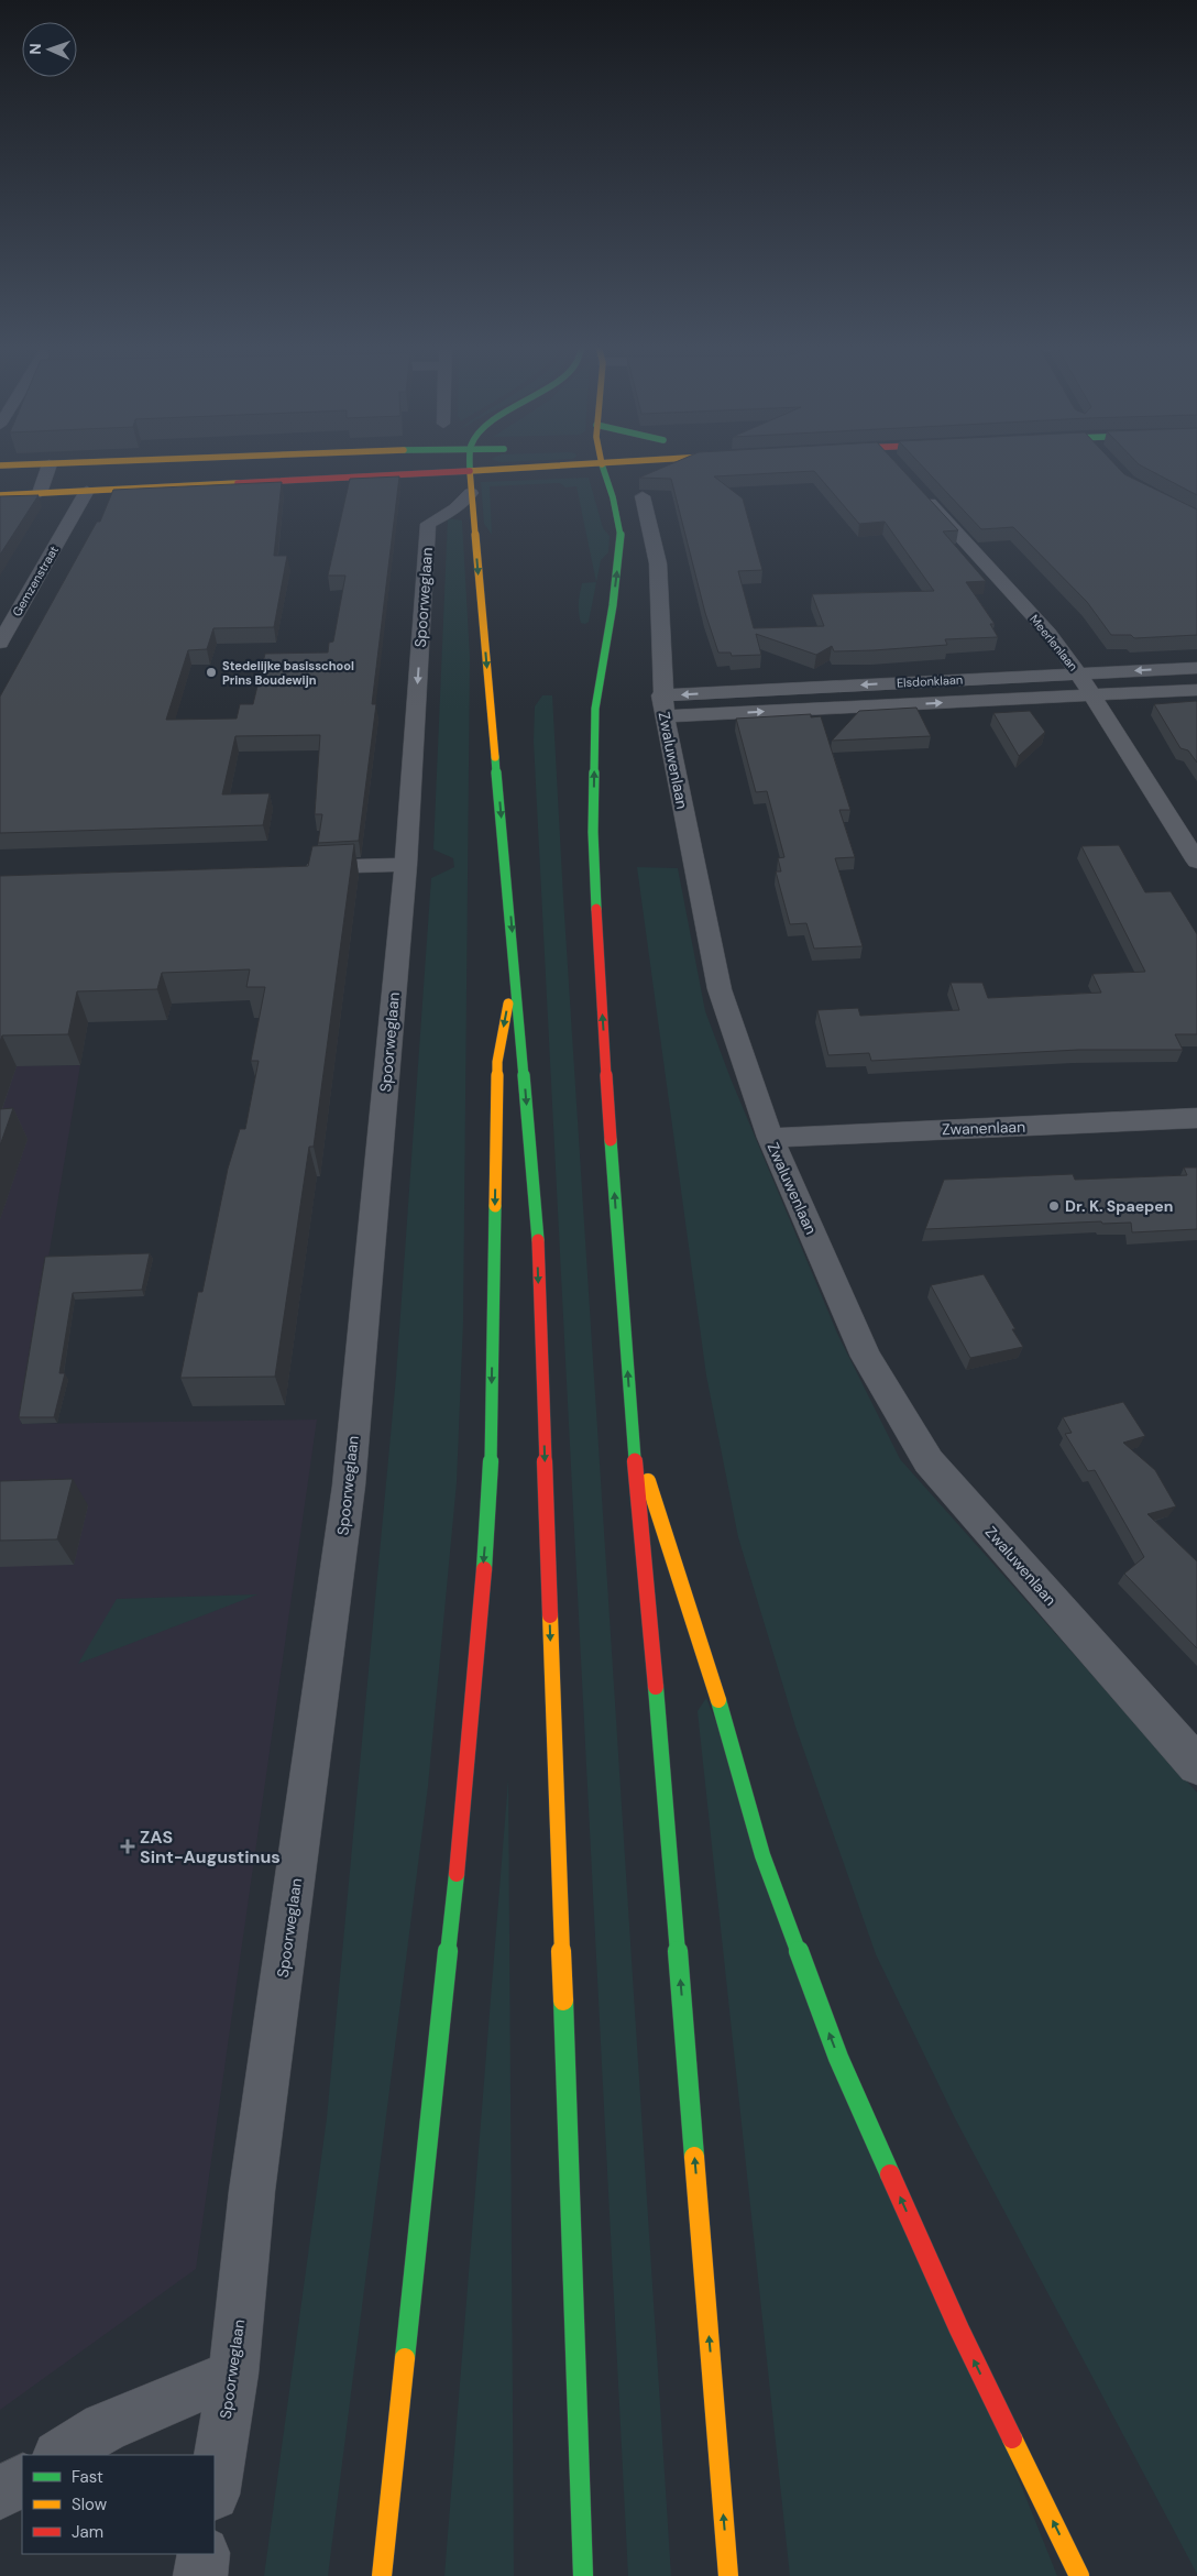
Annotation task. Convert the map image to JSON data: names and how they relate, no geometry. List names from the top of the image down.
{
  "streets": {
    "street": [
      "Gemzenstraat",
      "Spoorweglaan",
      "Meerlenlaan",
      "Elsdonklaan",
      "Zwaluwenlaan",
      "Zwanenlaan"
    ]
  },
  "crossings": [
    ["Meerlenlaan", "Elsdonklaan"],
    ["Elsdonklaan", "Zwaluwenlaan"],
    ["Zwaluwenlaan", "Zwanenlaan"]
  ],
  "places": {
    "other": ["Stedelijke basisschool Prins Boudewijn", "Dr. K. Spaepen"],
    "health": ["ZAS Sint-Augustinus"]
  },
  "legend": ["Fast", "Slow", "Jam"],
  "north": "left"
}
